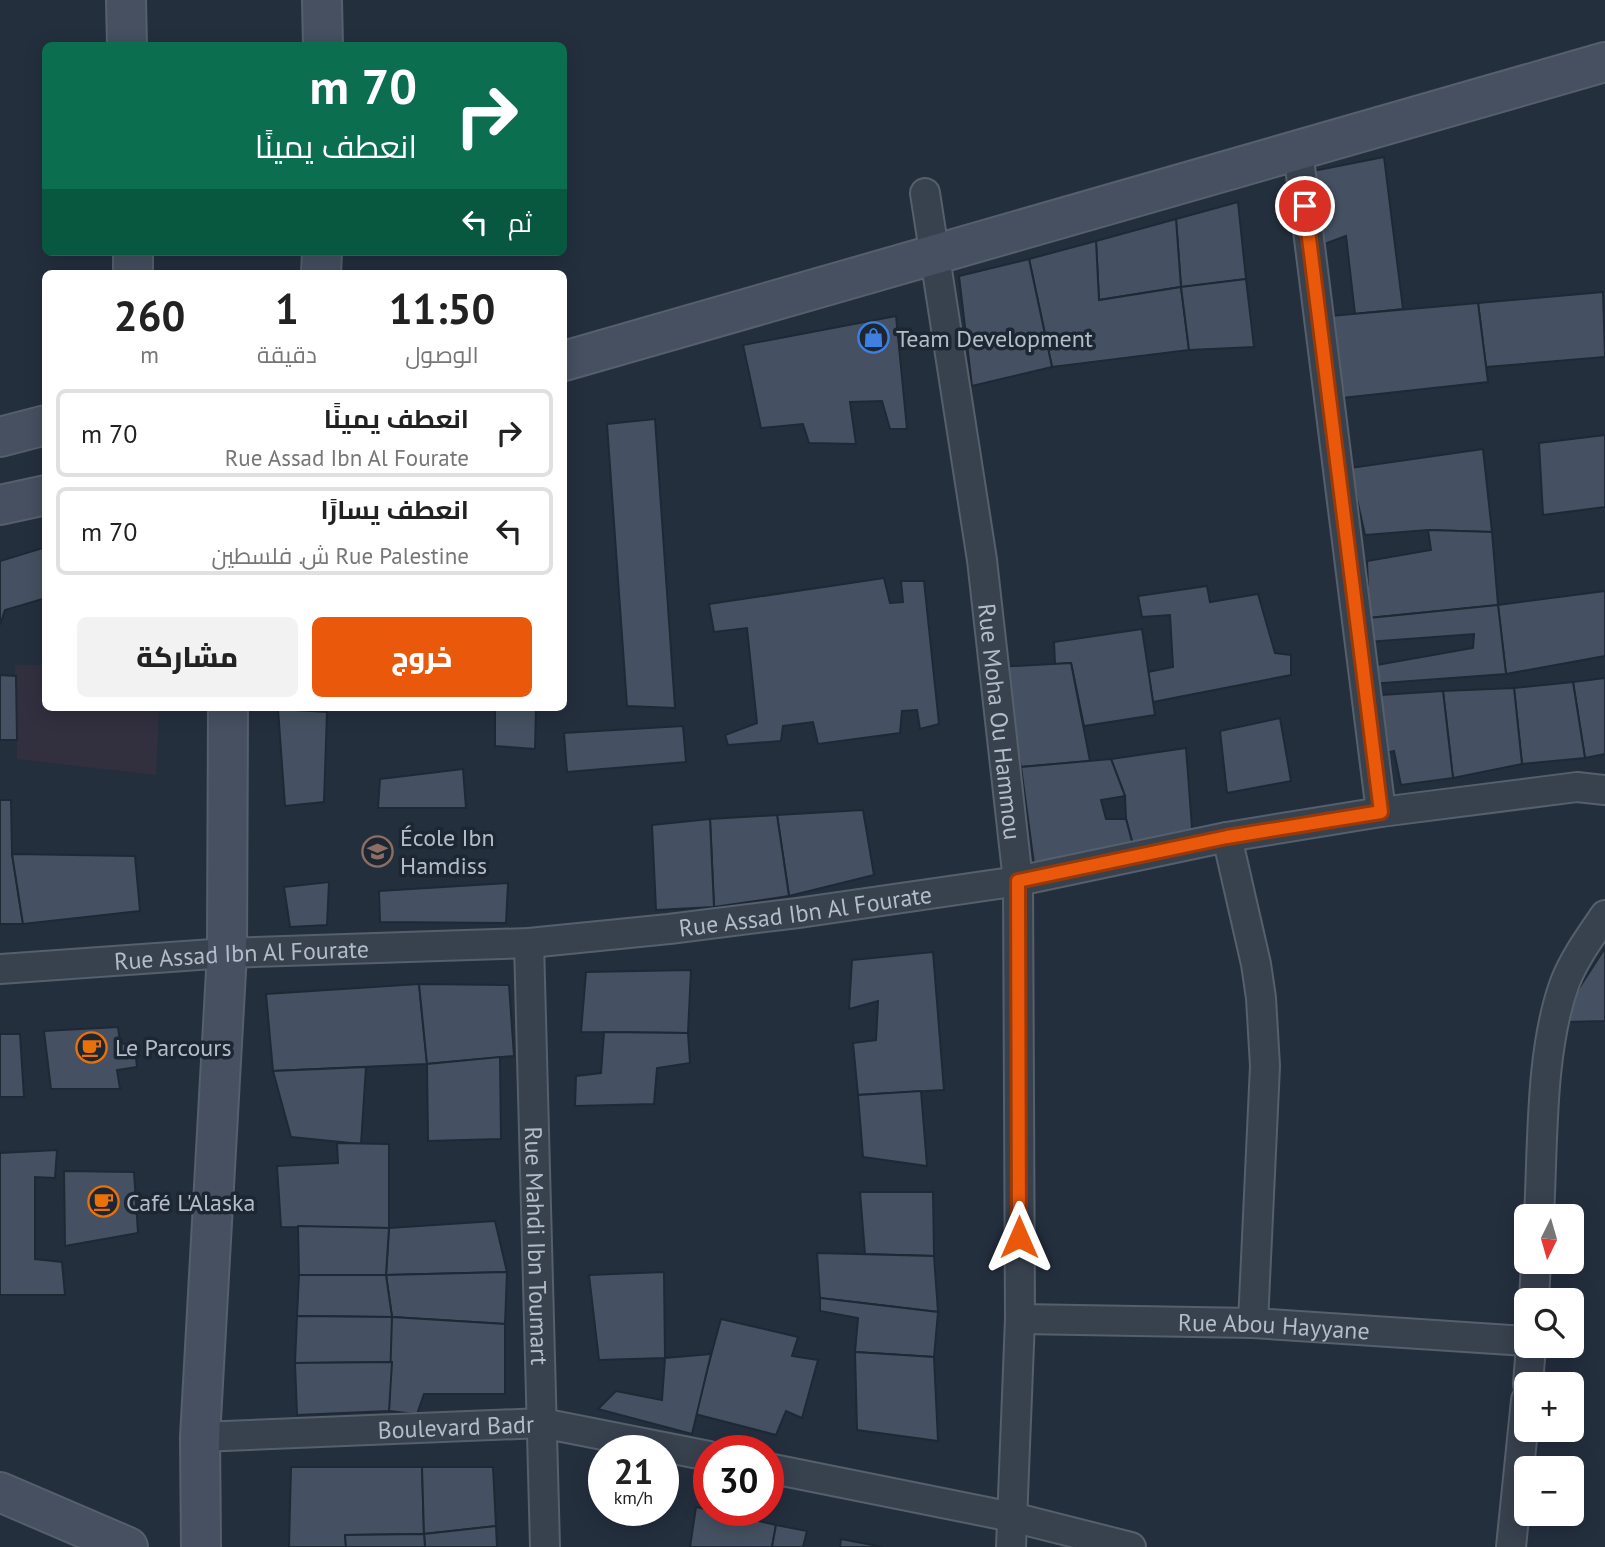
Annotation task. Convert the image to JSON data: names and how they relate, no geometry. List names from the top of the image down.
{
  "streets": {
    "street": [
      "Rue Moha Ou Hammou",
      "Rue Assad Ibn Al Fourate",
      "Rue Mahdi Ibn Toumart",
      "Rue Abou Hayyane",
      "Boulevard Badr"
    ]
  },
  "crossings": [
    ["Rue Moha Ou Hammou", "Rue Assad Ibn Al Fourate"],
    ["Rue Moha Ou Hammou", "Rue Abou Hayyane"],
    ["Rue Assad Ibn Al Fourate", "Rue Mahdi Ibn Toumart"],
    ["Rue Mahdi Ibn Toumart", "Boulevard Badr"]
  ],
  "places": {
    "shop": ["Team Development"],
    "school or university": ["École Ibn Hamdiss"],
    "cafe": ["Le Parcours", "Café L'Alaska"]
  },
  "north": "bottom",
  "page": {
    "turn": ["70 m", "انعطف يمينًا"],
    "then": "ثم",
    "eta": [
      "11:50",
      "الوصول",
      "1",
      "دقيقة",
      "260",
      "m"
    ],
    "list": [
      {
        "name": "انعطف يمينًا",
        "note": "Rue Assad Ibn Al Fourate",
        "value": "70 m"
      },
      {
        "name": "انعطف يسارًا",
        "note": "Rue Palestine ش. فلسطين",
        "value": "70 m"
      }
    ],
    "buttons": ["خروج", "مشاركة"],
    "map_buttons": ["+", "−"],
    "speed": "21 km/h",
    "limit": "30"
  }
}
